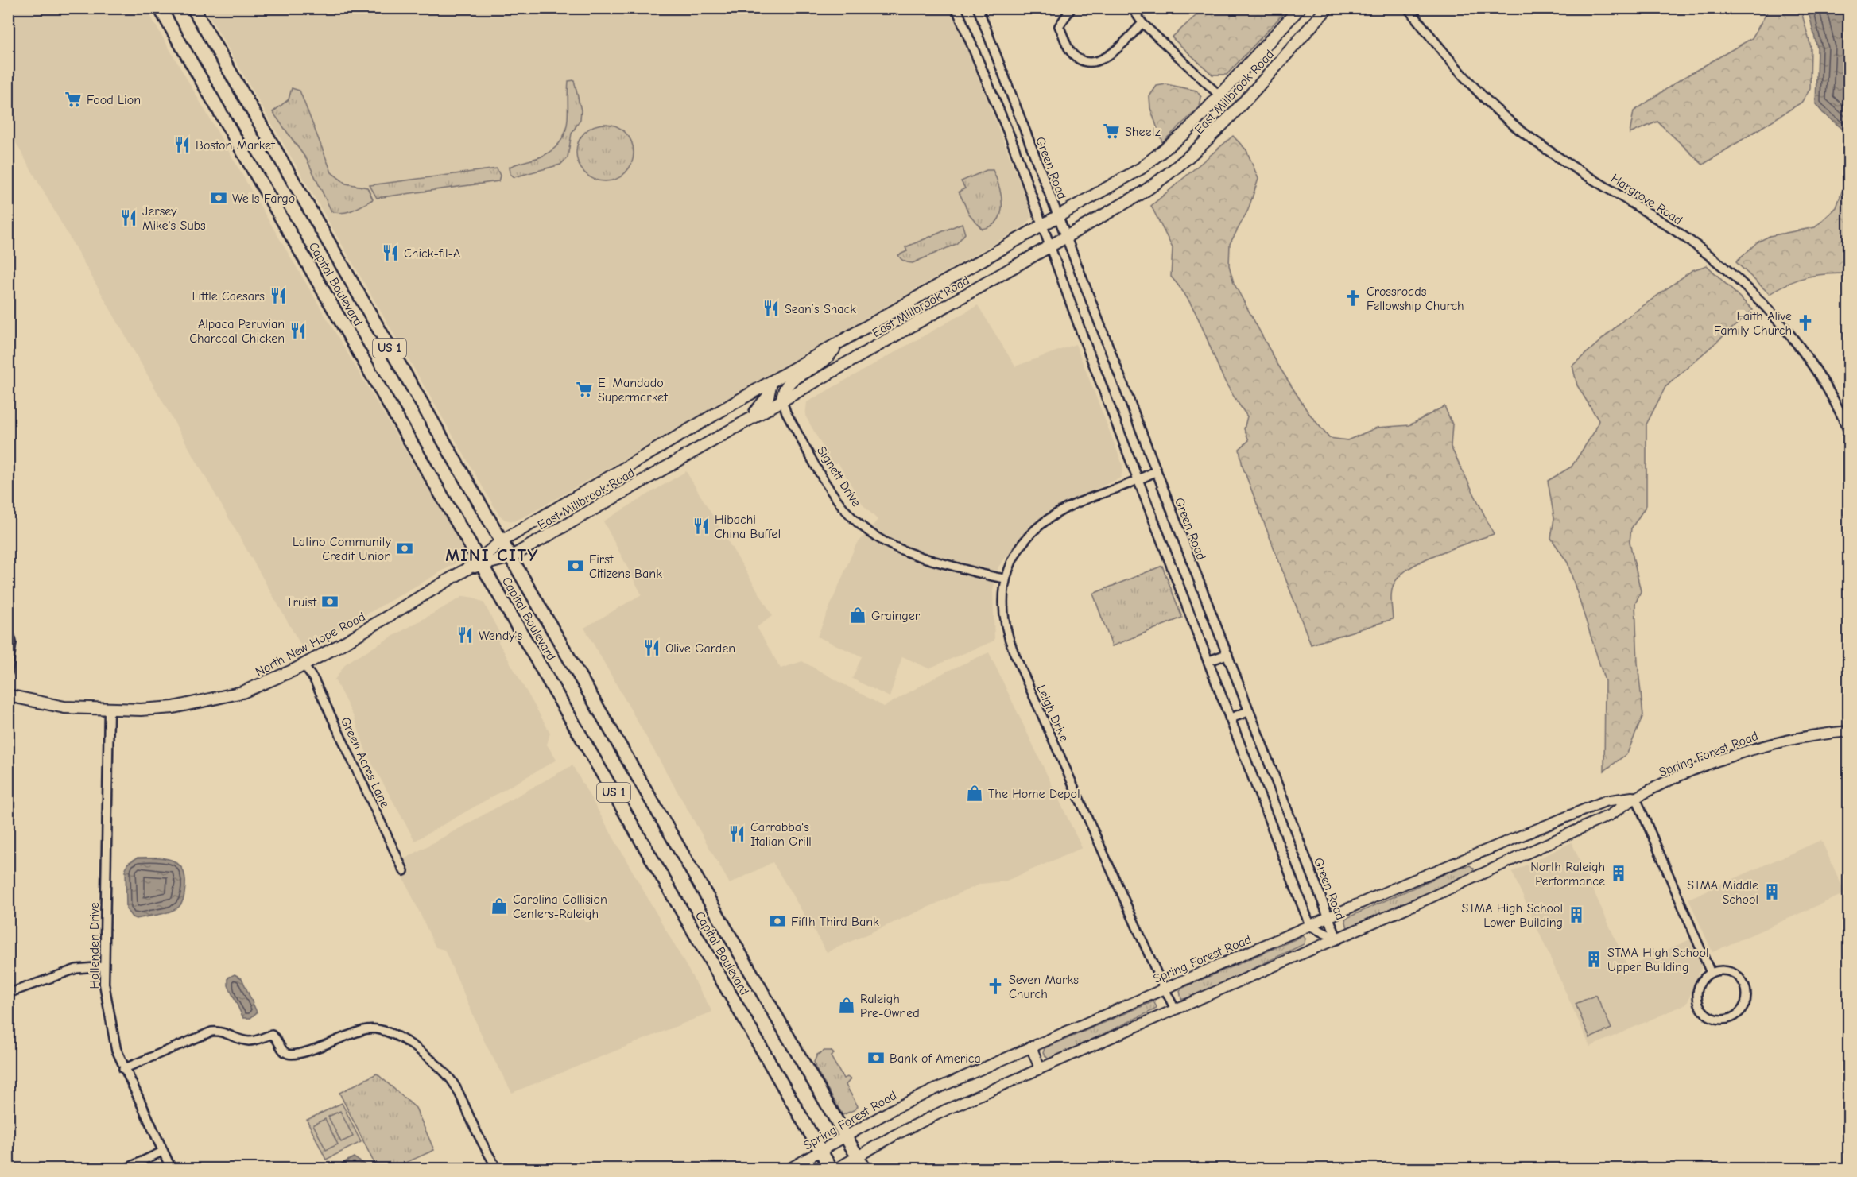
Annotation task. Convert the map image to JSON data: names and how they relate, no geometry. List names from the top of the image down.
{
  "streets": {
    "highway": ["Capital Boulevard", "US 1"],
    "main road": ["East Millbrook Road", "North New Hope Road", "Spring Forest Road"],
    "street": [
      "Green Road",
      "Hargrove Road",
      "Signett Drive",
      "Leigh Drive",
      "Green Acres Lane",
      "Hollenden Drive"
    ]
  },
  "crossings": [
    ["East Millbrook Road", "Green Road"],
    ["East Millbrook Road", "Capital Boulevard"],
    ["East Millbrook Road", "Signett Drive"],
    ["East Millbrook Road", "North New Hope Road"],
    ["Green Road", "Spring Forest Road"],
    ["Capital Boulevard", "North New Hope Road"],
    ["Capital Boulevard", "Spring Forest Road"],
    ["Signett Drive", "Leigh Drive"],
    ["North New Hope Road", "Green Acres Lane"],
    ["North New Hope Road", "Hollenden Drive"],
    ["Leigh Drive", "Spring Forest Road"]
  ],
  "districts": ["MINI CITY"],
  "places": {
    "supermarket": ["Food Lion", "Sheetz", "El Mandado Supermarket"],
    "restaurant": [
      "Boston Market",
      "Jersey Mike's Subs",
      "Chick-fil-A",
      "Little Caesars",
      "Sean’s Shack",
      "Alpaca Peruvian Charcoal Chicken",
      "Hibachi China Buffet",
      "Wendy's",
      "Olive Garden",
      "Carrabba's Italian Grill"
    ],
    "bank": [
      "Wells Fargo",
      "Latino Community Credit Union",
      "First Citizens Bank",
      "Truist",
      "Fifth Third Bank",
      "Bank of America"
    ],
    "church": ["Crossroads Fellowship Church", "Faith Alive Family Church", "Seven Marks Church"],
    "shop": [
      "Grainger",
      "The Home Depot",
      "Carolina Collision Centers-Raleigh",
      "Raleigh Pre-Owned"
    ],
    "building": [
      "North Raleigh Performance",
      "STMA Middle School",
      "STMA High School Lower Building",
      "STMA High School Upper Building"
    ]
  }
}
